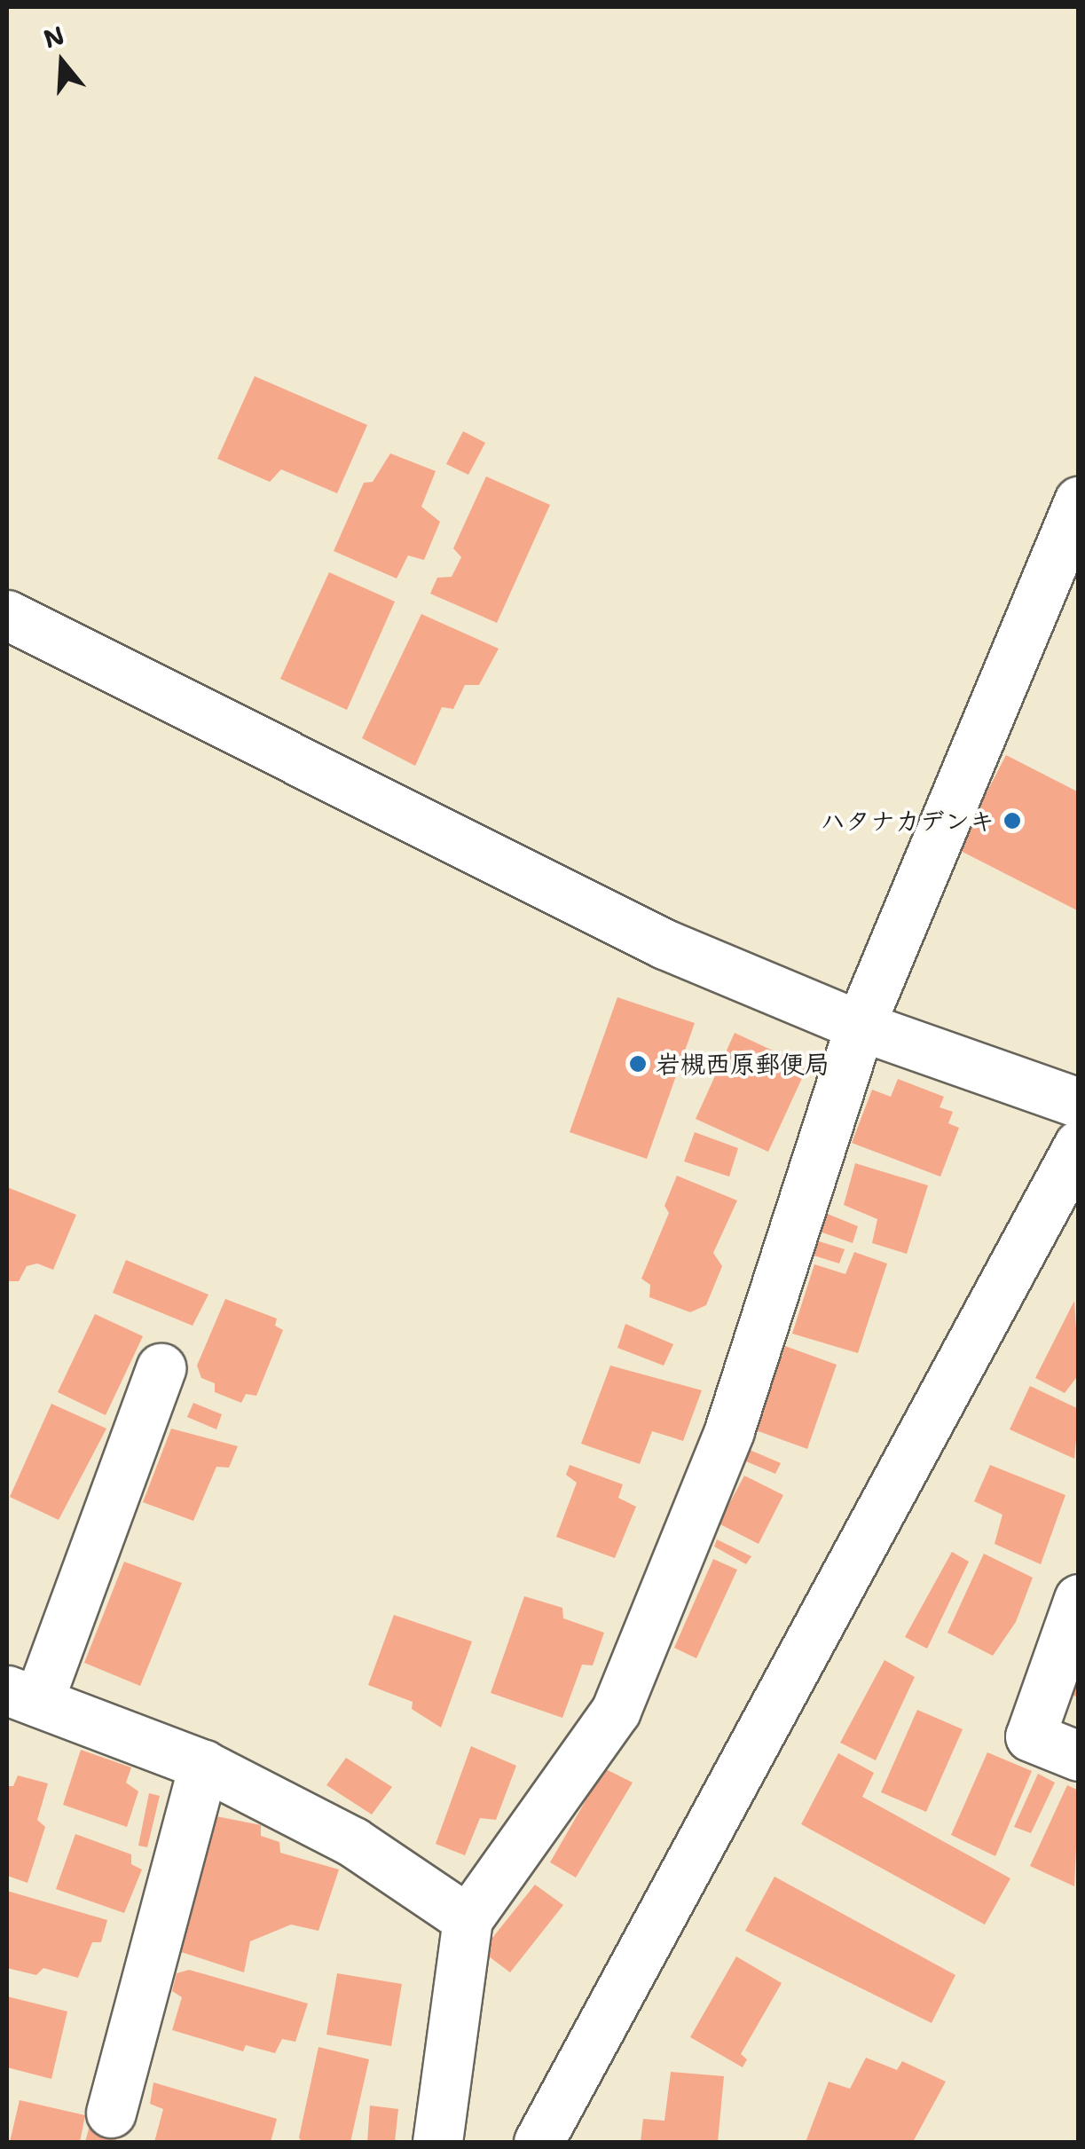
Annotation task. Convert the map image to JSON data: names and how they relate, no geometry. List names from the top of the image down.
{
  "places": ["ハタナカデンキ", "岩槻西原郵便局"],
  "north": "top"
}
